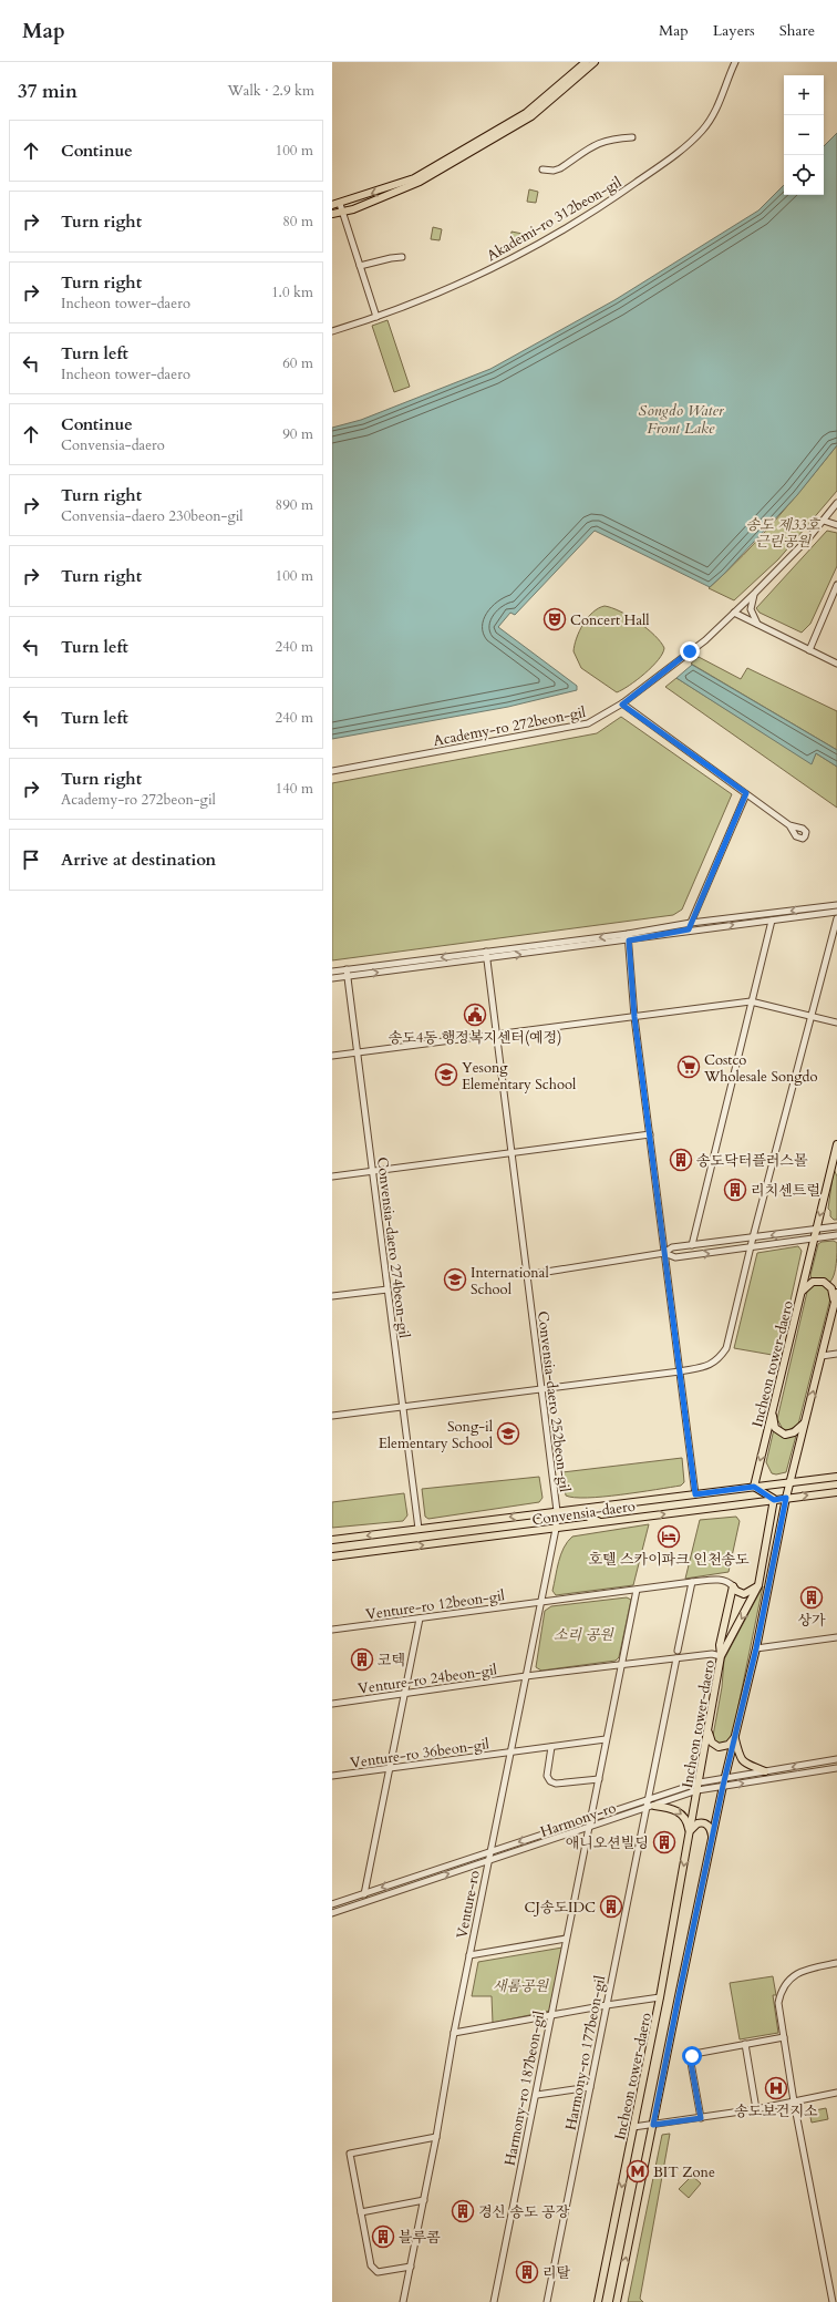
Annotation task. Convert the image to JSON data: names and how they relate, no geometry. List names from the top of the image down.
{
  "streets": {
    "main road": ["Incheon tower-daero", "Convensia-daero"],
    "street": [
      "Akademi-ro 312beon-gil",
      "Academy-ro 272beon-gil",
      "Convensia-daero 274beon-gil",
      "Convensia-daero 252beon-gil",
      "Venture-ro 12beon-gil",
      "Venture-ro 24beon-gil",
      "Venture-ro 36beon-gil",
      "Harmony-ro",
      "Venture-ro",
      "Harmony-ro 177beon-gil",
      "Harmony-ro 187beon-gil"
    ]
  },
  "crossings": [
    ["Convensia-daero 274beon-gil", "Convensia-daero"],
    ["Incheon tower-daero", "Convensia-daero"],
    ["Incheon tower-daero", "Venture-ro 24beon-gil"],
    ["Incheon tower-daero", "Harmony-ro"],
    ["Convensia-daero 252beon-gil", "Convensia-daero"],
    ["Convensia-daero 252beon-gil", "Venture-ro"],
    ["Convensia-daero", "Venture-ro"],
    ["Venture-ro 12beon-gil", "Venture-ro"],
    ["Venture-ro 12beon-gil", "Harmony-ro 187beon-gil"],
    ["Venture-ro 24beon-gil", "Venture-ro"],
    ["Venture-ro 24beon-gil", "Harmony-ro 177beon-gil"],
    ["Venture-ro 24beon-gil", "Harmony-ro 187beon-gil"],
    ["Venture-ro 36beon-gil", "Venture-ro"],
    ["Venture-ro 36beon-gil", "Harmony-ro 187beon-gil"],
    ["Harmony-ro", "Venture-ro"],
    ["Harmony-ro", "Harmony-ro 177beon-gil"],
    ["Harmony-ro", "Harmony-ro 187beon-gil"]
  ],
  "water": ["Songdo Water Front Lake"],
  "parks": ["송도 제33호 근린공원", "소리 공원", "새롬공원"],
  "places": {
    "theatre": ["Concert Hall"],
    "public building": ["송도4동 행정복지센터(예정)"],
    "supermarket": ["Costco Wholesale Songdo"],
    "school or university": ["Yesong Elementary School", "International School", "Song-il Elementary School"],
    "building": [
      "송도닥터플러스몰",
      "리치센트럴",
      "상가",
      "코텍",
      "애니오션빌딩",
      "CJ송도IDC",
      "경신 송도 공장",
      "블루콤",
      "리탈"
    ],
    "hotel": ["호텔 스카이파크 인천송도"],
    "hospital": ["송도보건지소"],
    "metro station": ["BIT Zone"]
  },
  "page": {
    "header": "Map",
    "nav": ["Map", "Layers", "Share"],
    "heading": ["37 min", "Walk · 2.9 km"],
    "map_buttons": ["+", "−"],
    "list": [
      ["Continue", "100 m"],
      ["Turn right", "80 m"],
      ["Turn right", "Incheon tower-daero", "1.0 km"],
      ["Turn left", "Incheon tower-daero", "60 m"],
      ["Continue", "Convensia-daero", "90 m"],
      ["Turn right", "Convensia-daero 230beon-gil", "890 m"],
      ["Turn right", "100 m"],
      ["Turn left", "240 m"],
      ["Turn left", "240 m"],
      ["Turn right", "Academy-ro 272beon-gil", "140 m"],
      "Arrive at destination"
    ]
  }
}
